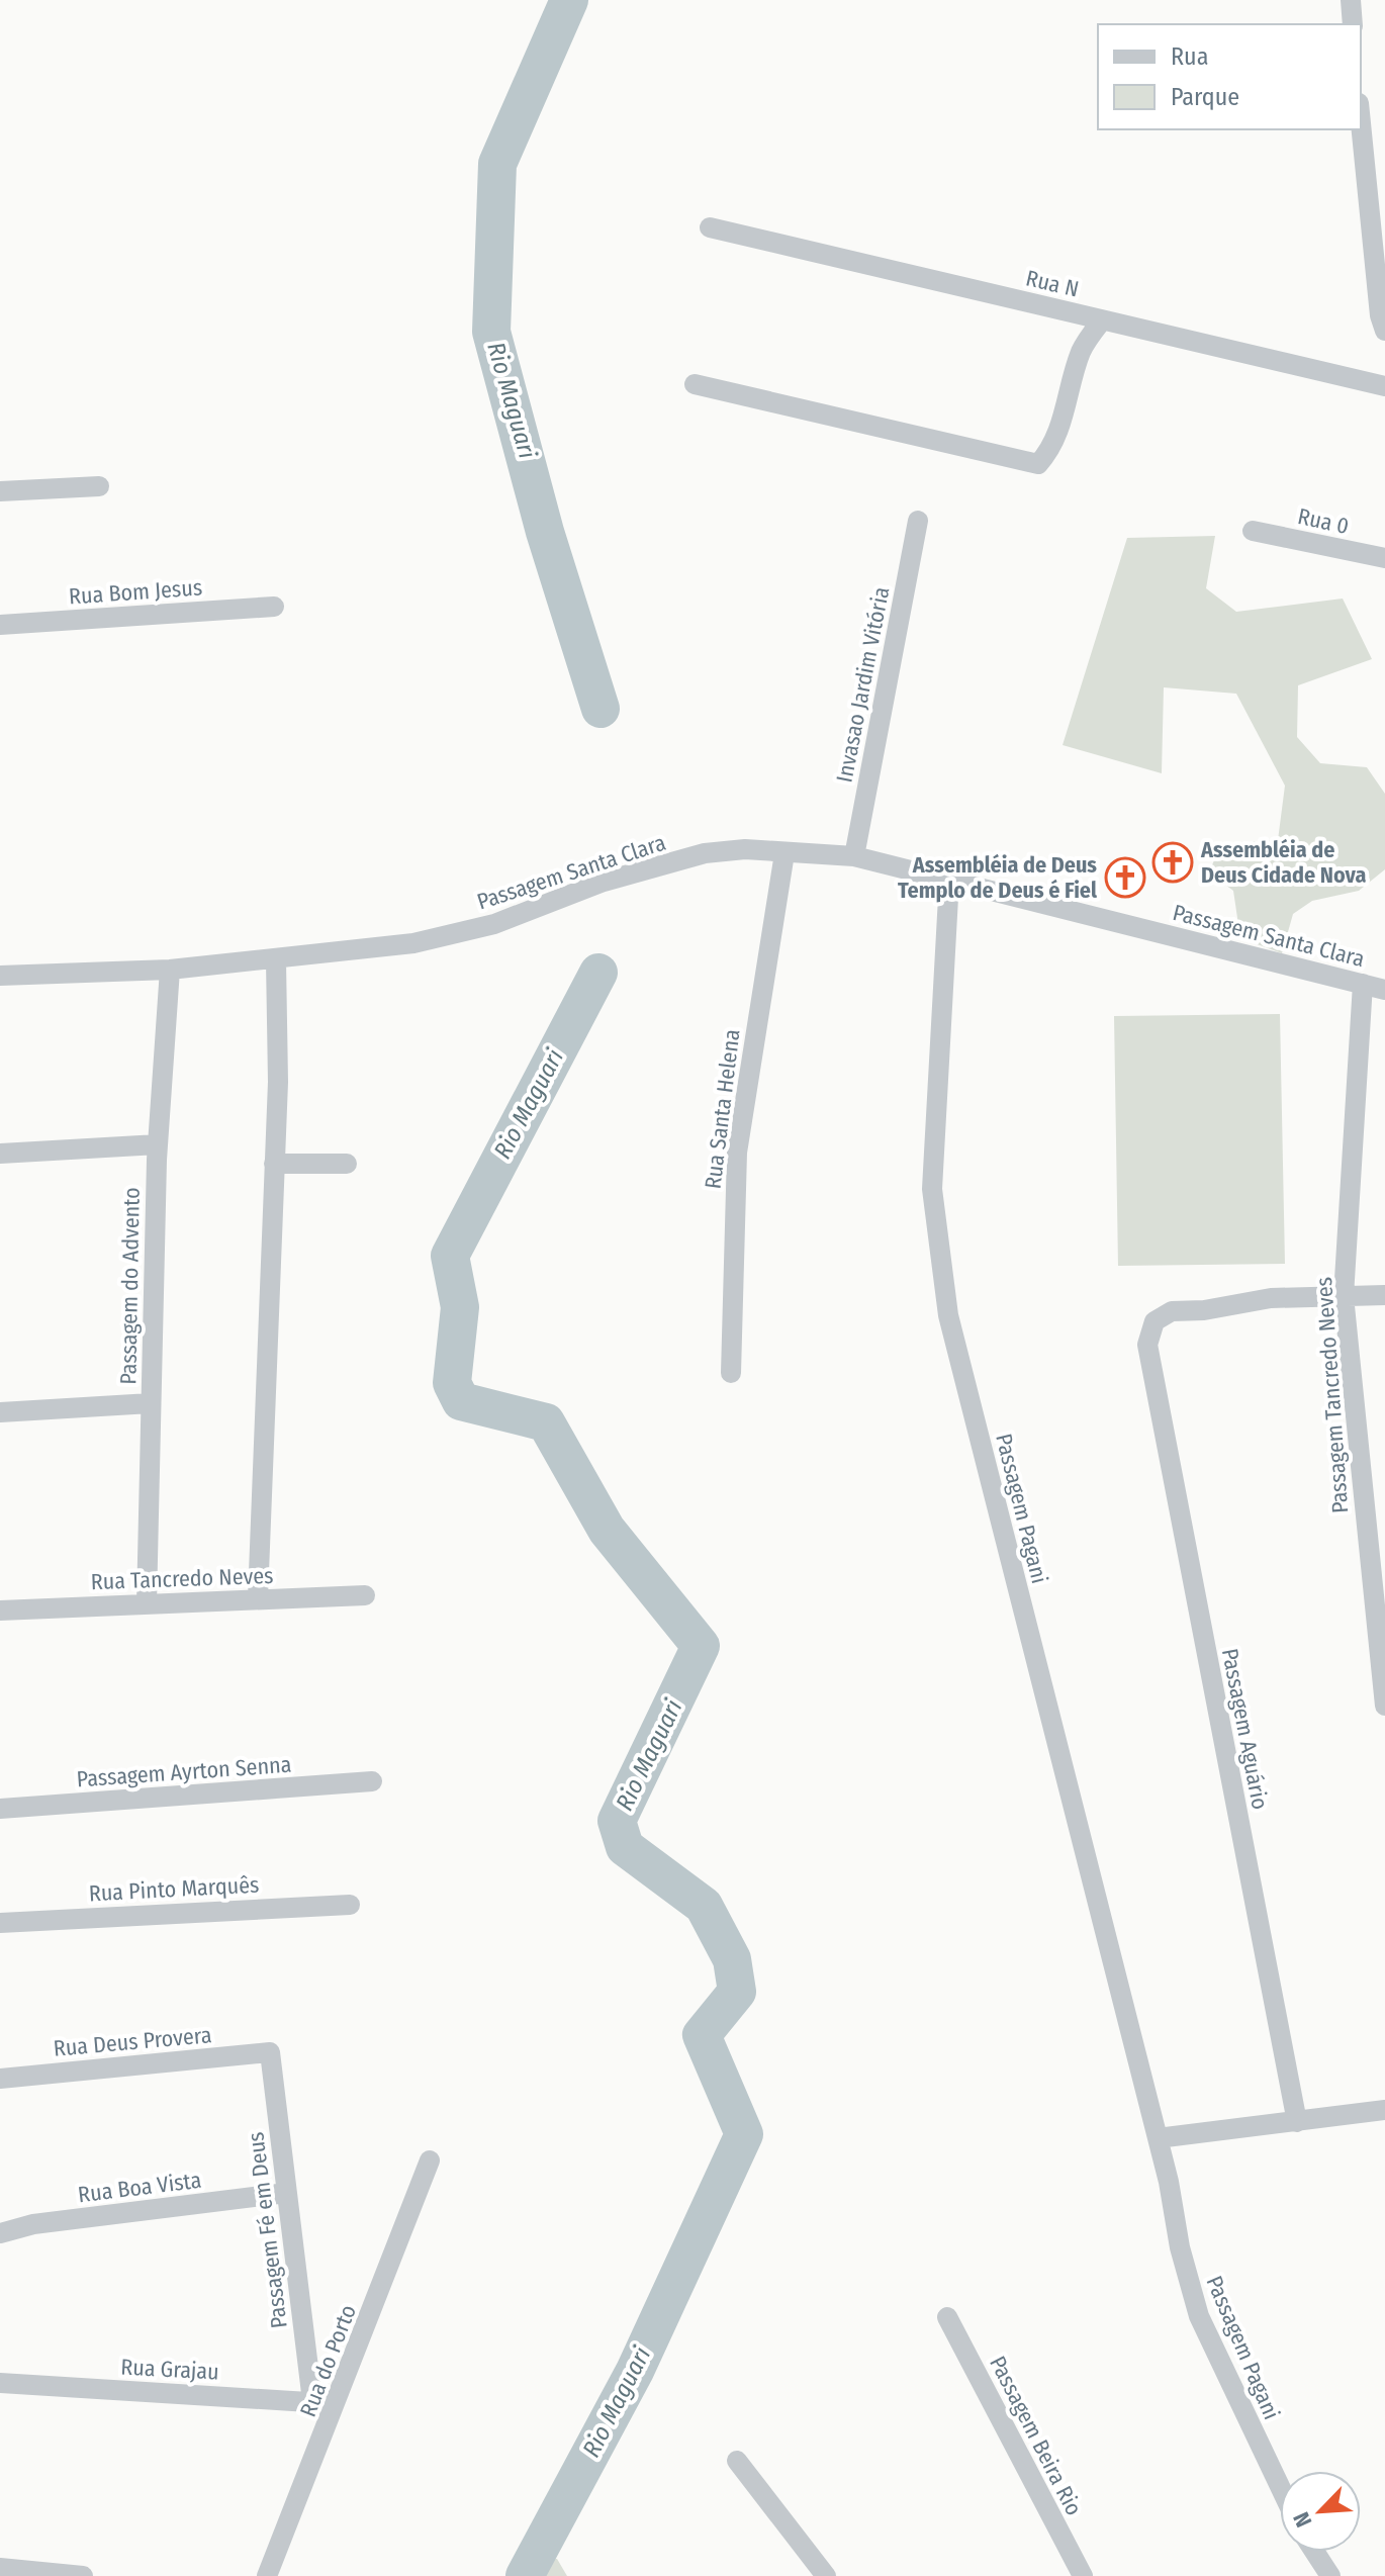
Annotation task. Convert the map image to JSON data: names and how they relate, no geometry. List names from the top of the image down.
{
  "streets": {
    "street": [
      "Rua N",
      "Rua 0",
      "Rua Bom Jesus",
      "Invasao Jardim Vitória",
      "Passagem Santa Clara",
      "Rua Santa Helena",
      "Passagem do Advento",
      "Passagem Tancredo Neves",
      "Passagem Pagani",
      "Rua Tancredo Neves",
      "Passagem Aguário",
      "Passagem Ayrton Senna",
      "Rua Pinto Marquês",
      "Rua Deus Provera",
      "Rua Boa Vista",
      "Passagem Fé em Deus",
      "Rua do Porto",
      "Rua Grajau",
      "Passagem Beira Rio"
    ]
  },
  "crossings": [
    ["Invasao Jardim Vitória", "Passagem Santa Clara"],
    ["Passagem Santa Clara", "Rua Santa Helena"],
    ["Passagem Santa Clara", "Passagem do Advento"],
    ["Passagem Santa Clara", "Passagem Tancredo Neves"],
    ["Passagem Santa Clara", "Passagem Pagani"],
    ["Passagem do Advento", "Rua Tancredo Neves"],
    ["Passagem Tancredo Neves", "Passagem Aguário"],
    ["Rua Deus Provera", "Passagem Fé em Deus"],
    ["Rua Boa Vista", "Passagem Fé em Deus"],
    ["Passagem Fé em Deus", "Rua Grajau"],
    ["Rua do Porto", "Rua Grajau"]
  ],
  "water": ["Rio Maguari"],
  "places": {
    "church": ["Assembléia de Deus Cidade Nova", "Assembléia de Deus Templo de Deus é Fiel"]
  },
  "legend": ["Rua", "Parque"],
  "north": "bottom left"
}
